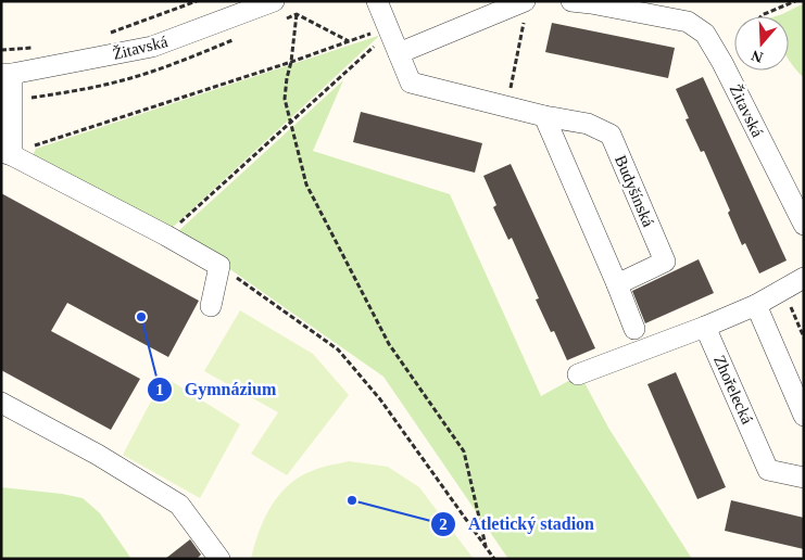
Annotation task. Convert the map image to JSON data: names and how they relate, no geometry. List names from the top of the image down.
{
  "streets": {
    "street": ["Žitavská", "Budyšínská", "Zhořelecká"]
  },
  "places": ["Gymnázium", "Atletický stadion"],
  "north": "bottom"
}
